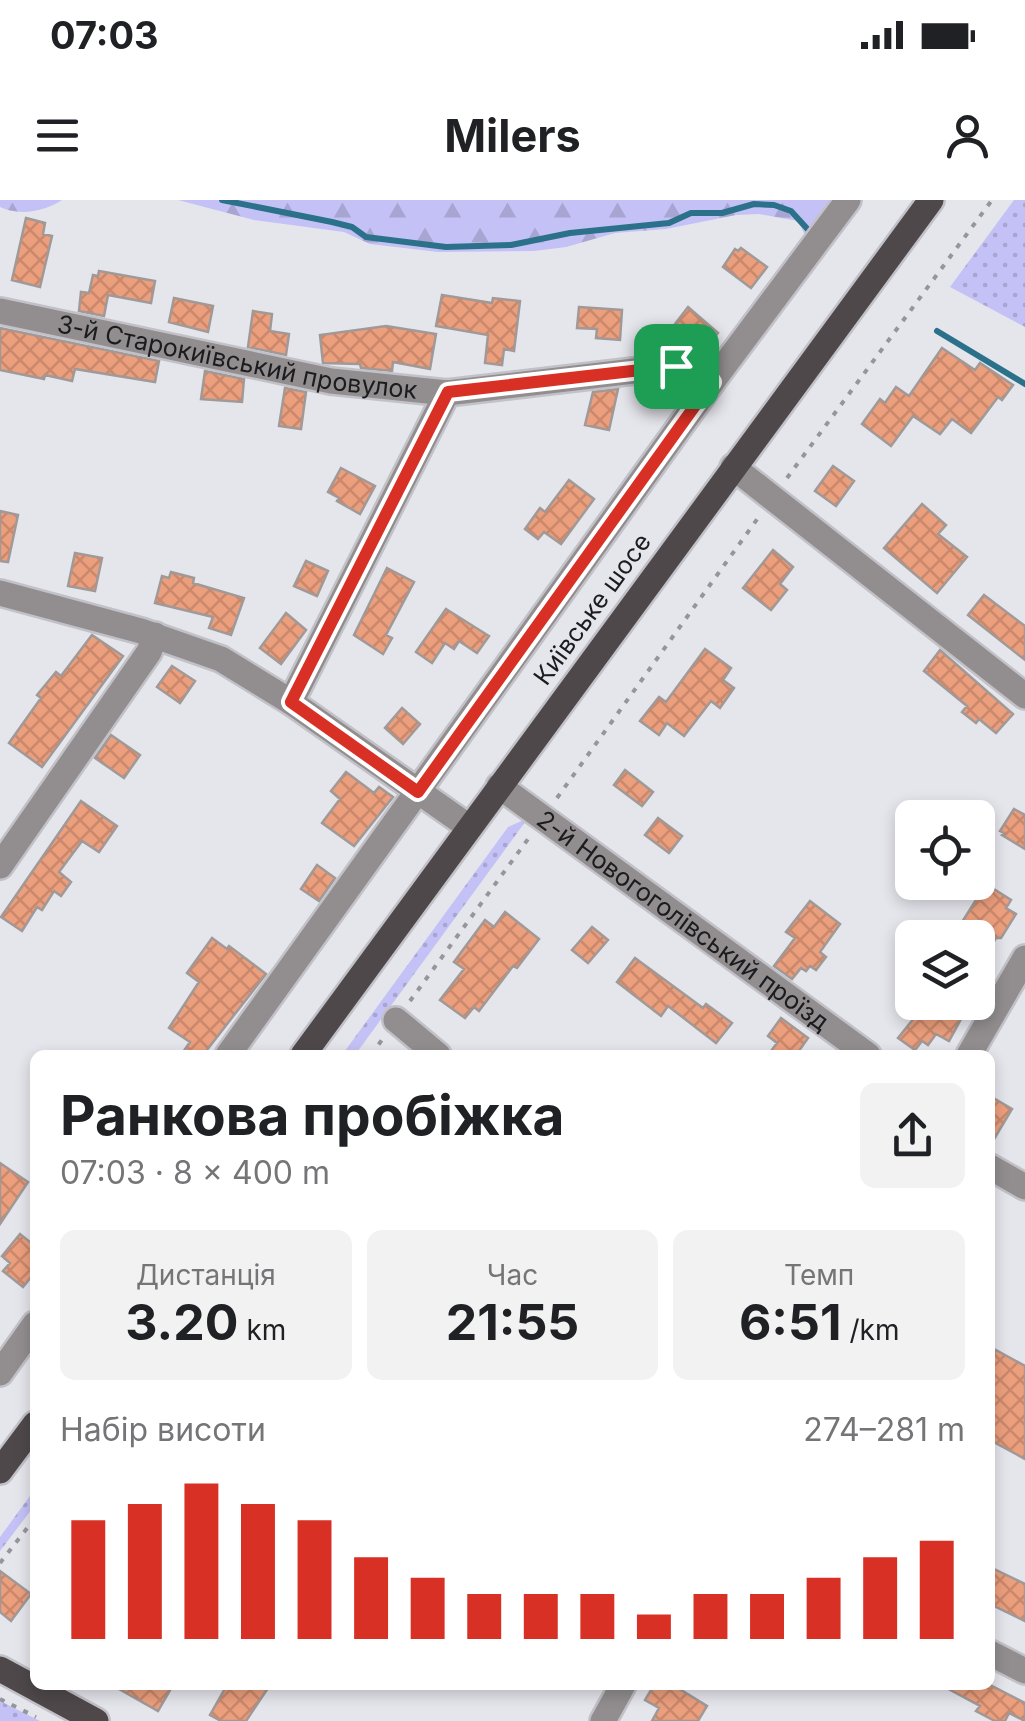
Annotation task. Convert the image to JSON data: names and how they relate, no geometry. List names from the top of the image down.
{
  "streets": {
    "main road": ["Київське шосе"],
    "street": ["3-й Старокиївський провулок", "2-й Новогоголівський проїзд"]
  },
  "crossings": [
    ["Київське шосе", "2-й Новогоголівський проїзд"]
  ],
  "page": {
    "status": "07:03",
    "header": "Milers",
    "heading": ["Ранкова пробіжка", "07:03 · 8 × 400 m"],
    "stats": [
      ["Дистанція", "3.20 km"],
      ["Час", "21:55"],
      ["Темп", "6:51 /km"]
    ],
    "chart": ["Набір висоти", "274–281 m"]
  }
}
